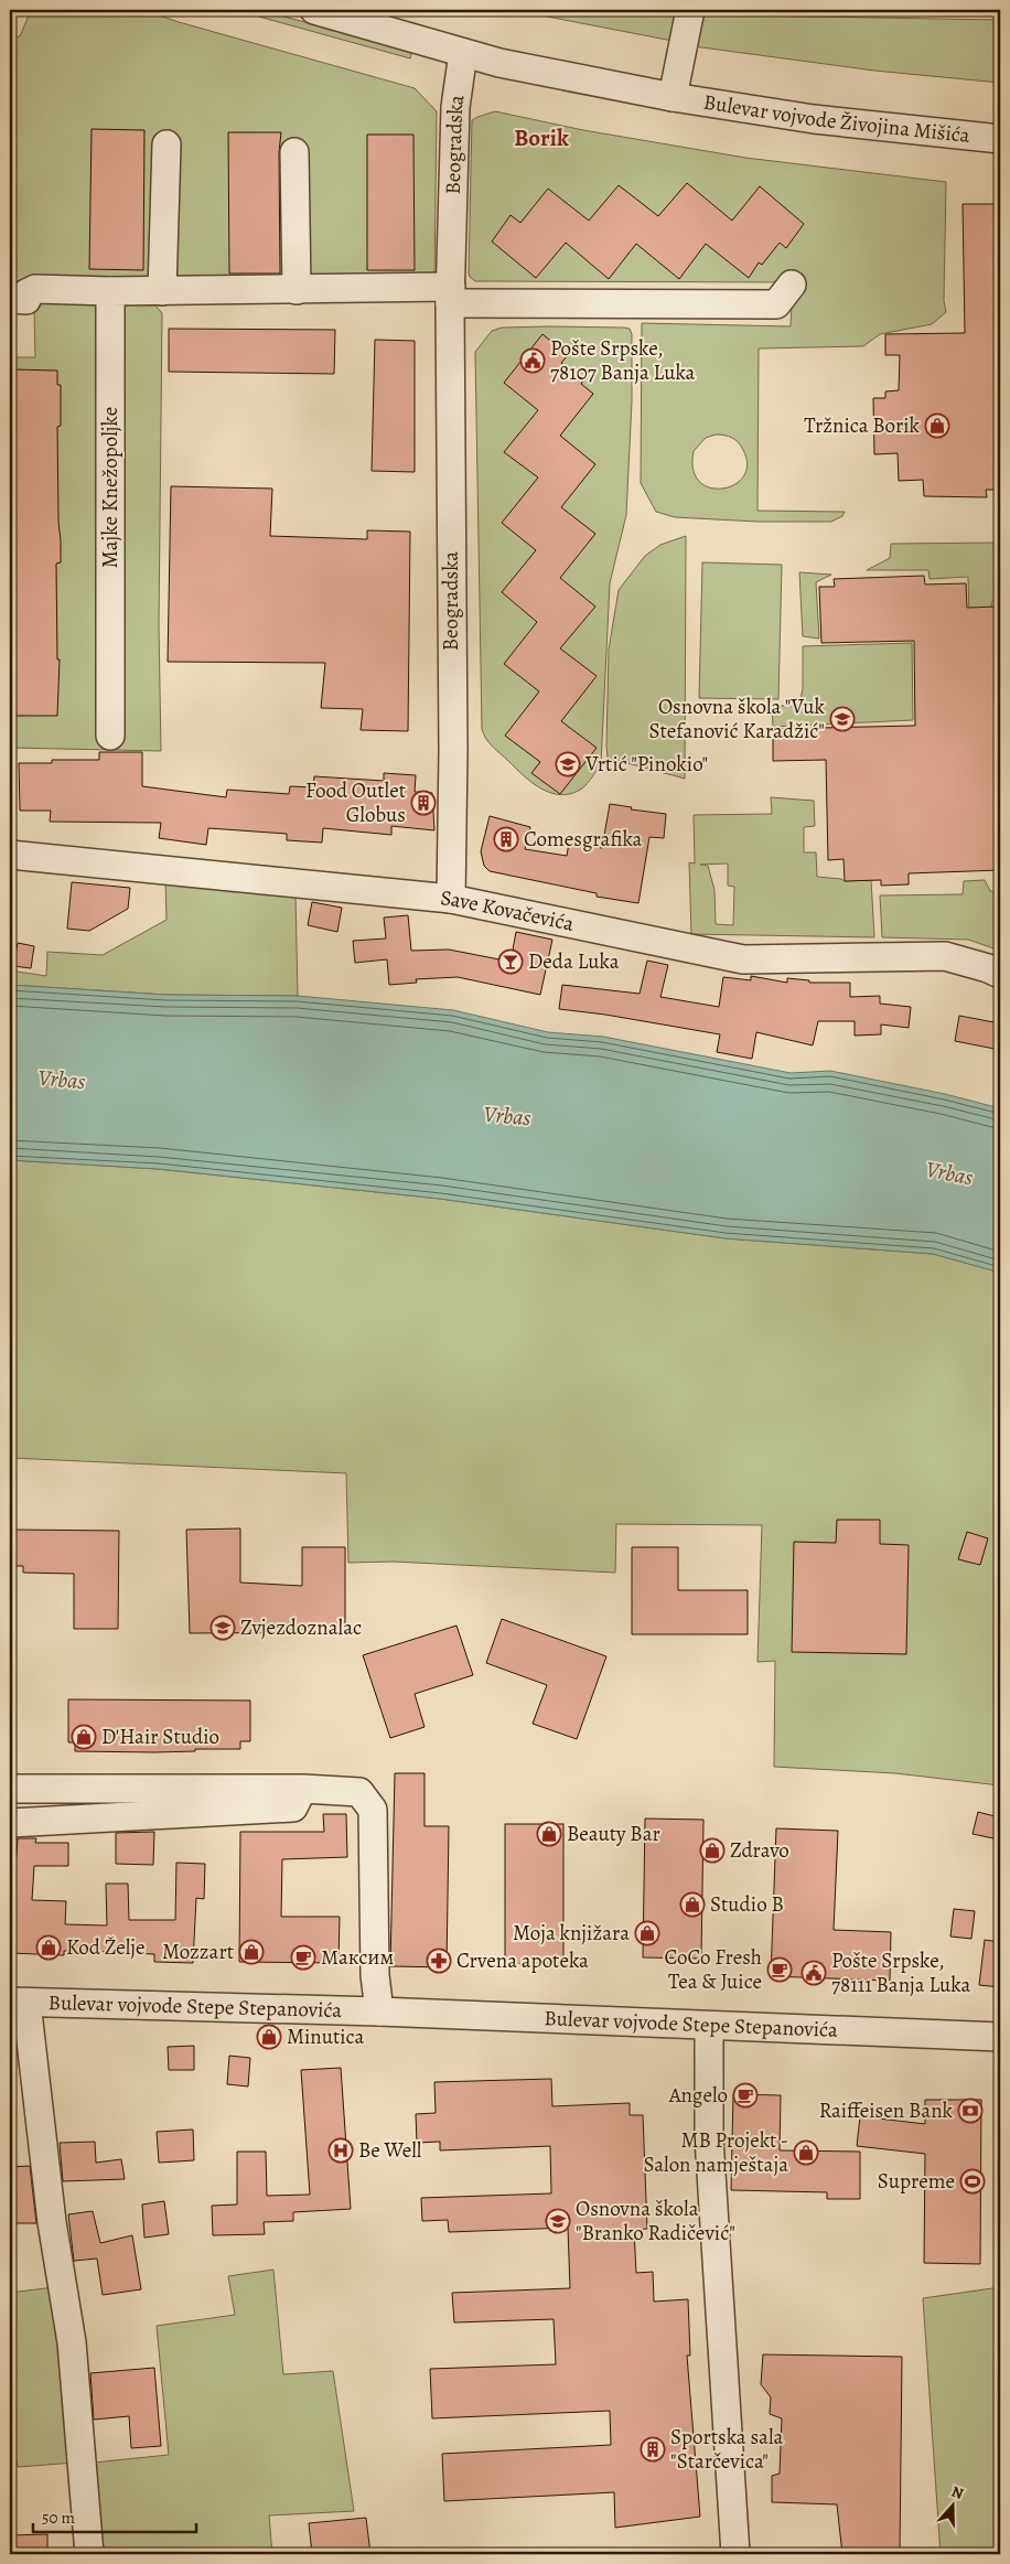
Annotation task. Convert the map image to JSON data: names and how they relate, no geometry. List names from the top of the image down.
{
  "streets": {
    "street": [
      "Bulevar vojvode Živojina Mišića",
      "Beogradska",
      "Majke Knežopoljke",
      "Save Kovačevića",
      "Bulevar vojvode Stepe Stepanovića"
    ]
  },
  "crossings": [
    ["Bulevar vojvode Živojina Mišića", "Beogradska"],
    ["Beogradska", "Save Kovačevića"]
  ],
  "districts": ["Borik"],
  "water": ["Vrbas"],
  "places": {
    "public building": ["Pošte Srpske, 78107 Banja Luka", "Pošte Srpske, 78111 Banja Luka"],
    "shop": [
      "Tržnica Borik",
      "D'Hair Studio",
      "Beauty Bar",
      "Zdravo",
      "Studio B",
      "Moja knjižara",
      "Kod Želje",
      "Mozzart",
      "Minutica",
      "MB Projekt - Salon namještaja"
    ],
    "school or university": [
      "Osnovna škola \"Vuk Stefanović Karadžić\"",
      "Vrtić \"Pinokio\"",
      "Zvjezdoznalac",
      "Osnovna škola \"Branko Radičević\""
    ],
    "building": ["Food Outlet Globus", "Comesgrafika", "Sportska sala \"Starčevica\""],
    "bar": ["Deda Luka"],
    "cafe": ["Максим", "CoCo Fresh Tea & Juice", "Angelo"],
    "pharmacy": ["Crvena apoteka"],
    "bank": ["Raiffeisen Bank"],
    "hospital": ["Be Well"],
    "sports": ["Supreme"]
  },
  "scale_bar": "50 m",
  "north": "top"
}
